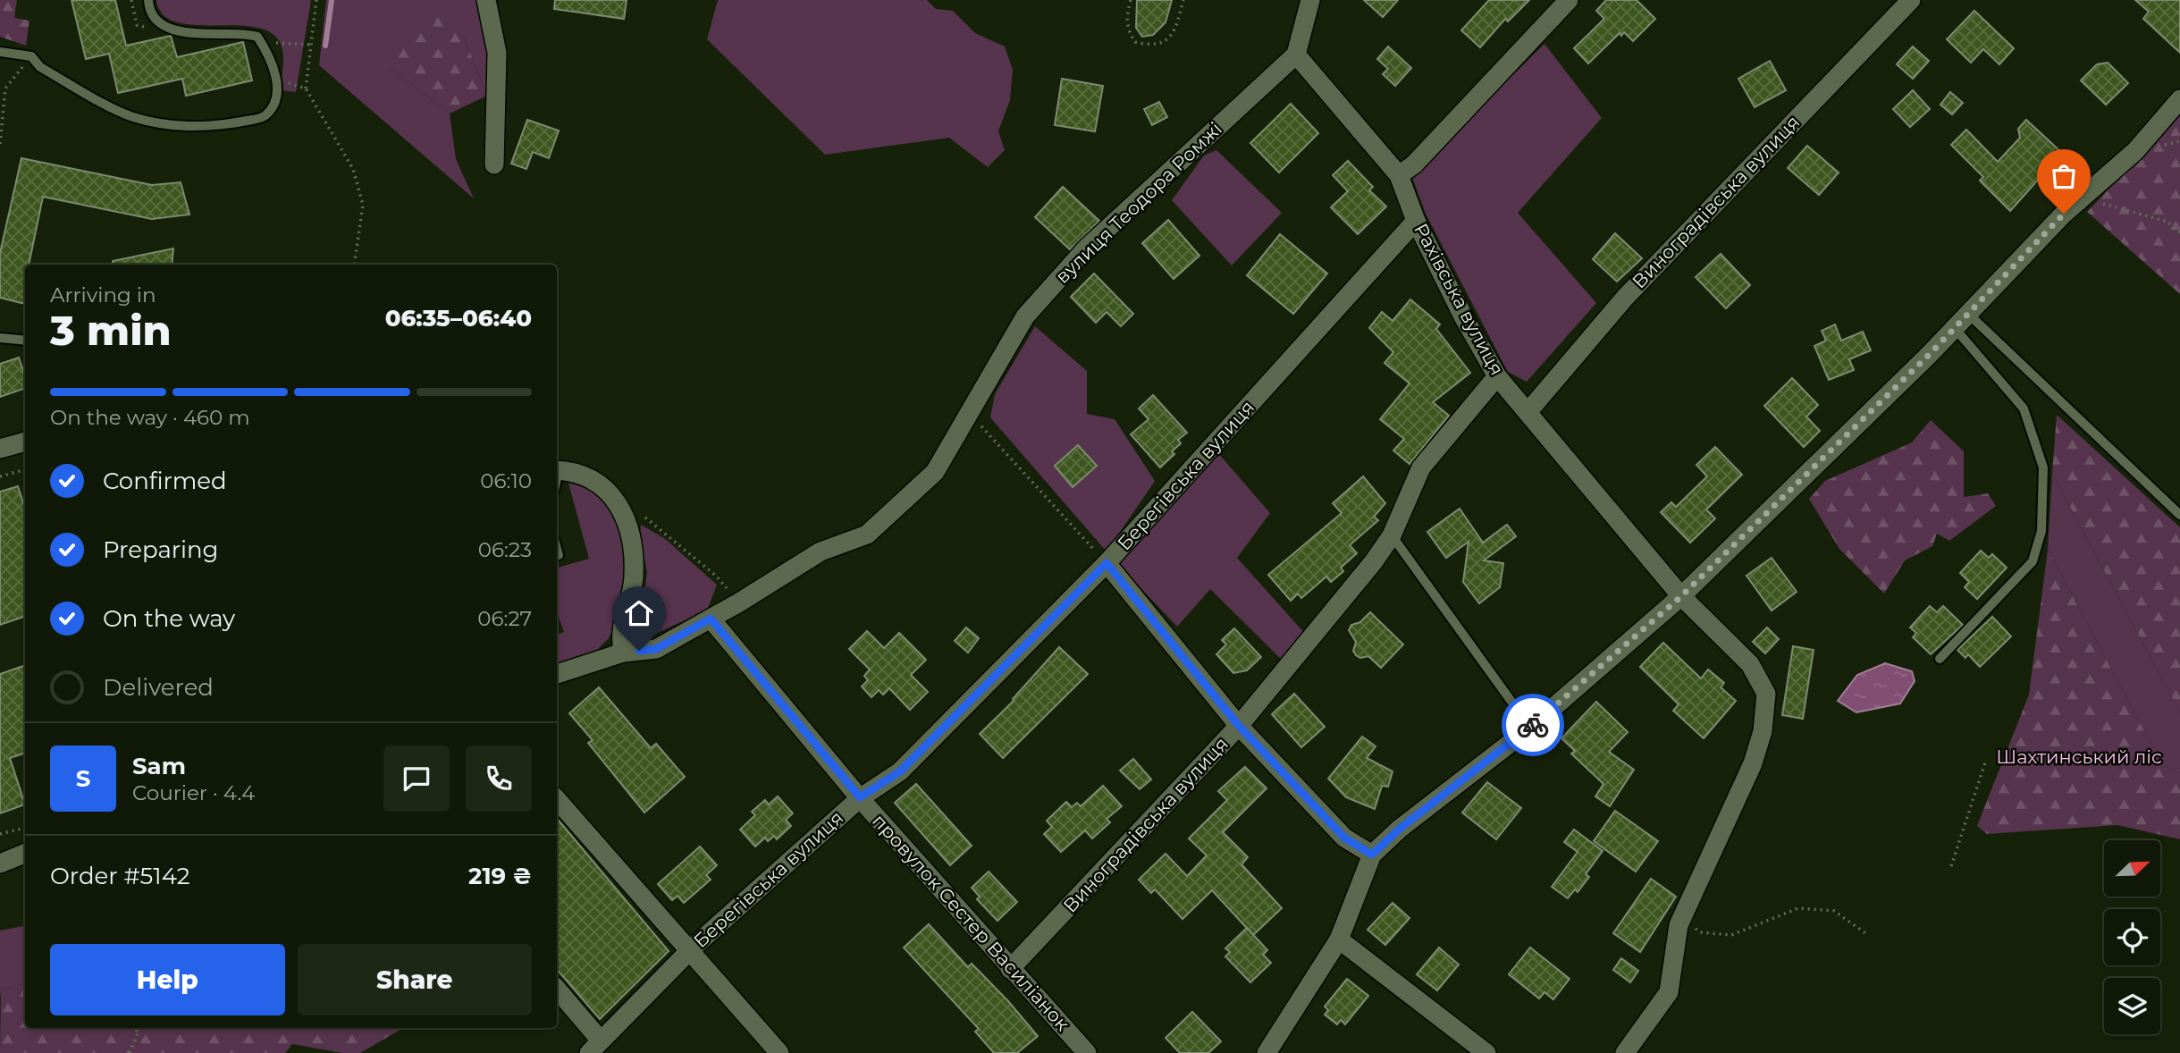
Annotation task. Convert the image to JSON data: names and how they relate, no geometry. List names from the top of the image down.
{
  "streets": {
    "street": [
      "Виноградівська вулиця",
      "вулиця Теодора Ромжі",
      "Рахівська вулиця",
      "Берегівська вулиця",
      "провулок Сестер Василіанок"
    ]
  },
  "crossings": [
    ["Виноградівська вулиця", "Рахівська вулиця"],
    ["Виноградівська вулиця", "провулок Сестер Василіанок"],
    ["вулиця Теодора Ромжі", "Рахівська вулиця"],
    ["вулиця Теодора Ромжі", "провулок Сестер Василіанок"],
    ["Рахівська вулиця", "Берегівська вулиця"],
    ["Берегівська вулиця", "провулок Сестер Василіанок"]
  ],
  "parks": ["Шахтинський ліс"],
  "north": "top right",
  "page": {
    "heading": ["3 min", "Arriving in", "06:35–06:40"],
    "panel": [
      "Sam",
      "Courier · 4.4",
      "Order #5142",
      "219 ₴"
    ],
    "bar": "On the way · 460 m",
    "list": [
      ["Confirmed", "06:10"],
      ["Preparing", "06:23"],
      ["On the way", "06:27"],
      "Delivered"
    ],
    "round": "S",
    "buttons": ["Help", "Share"]
  }
}
